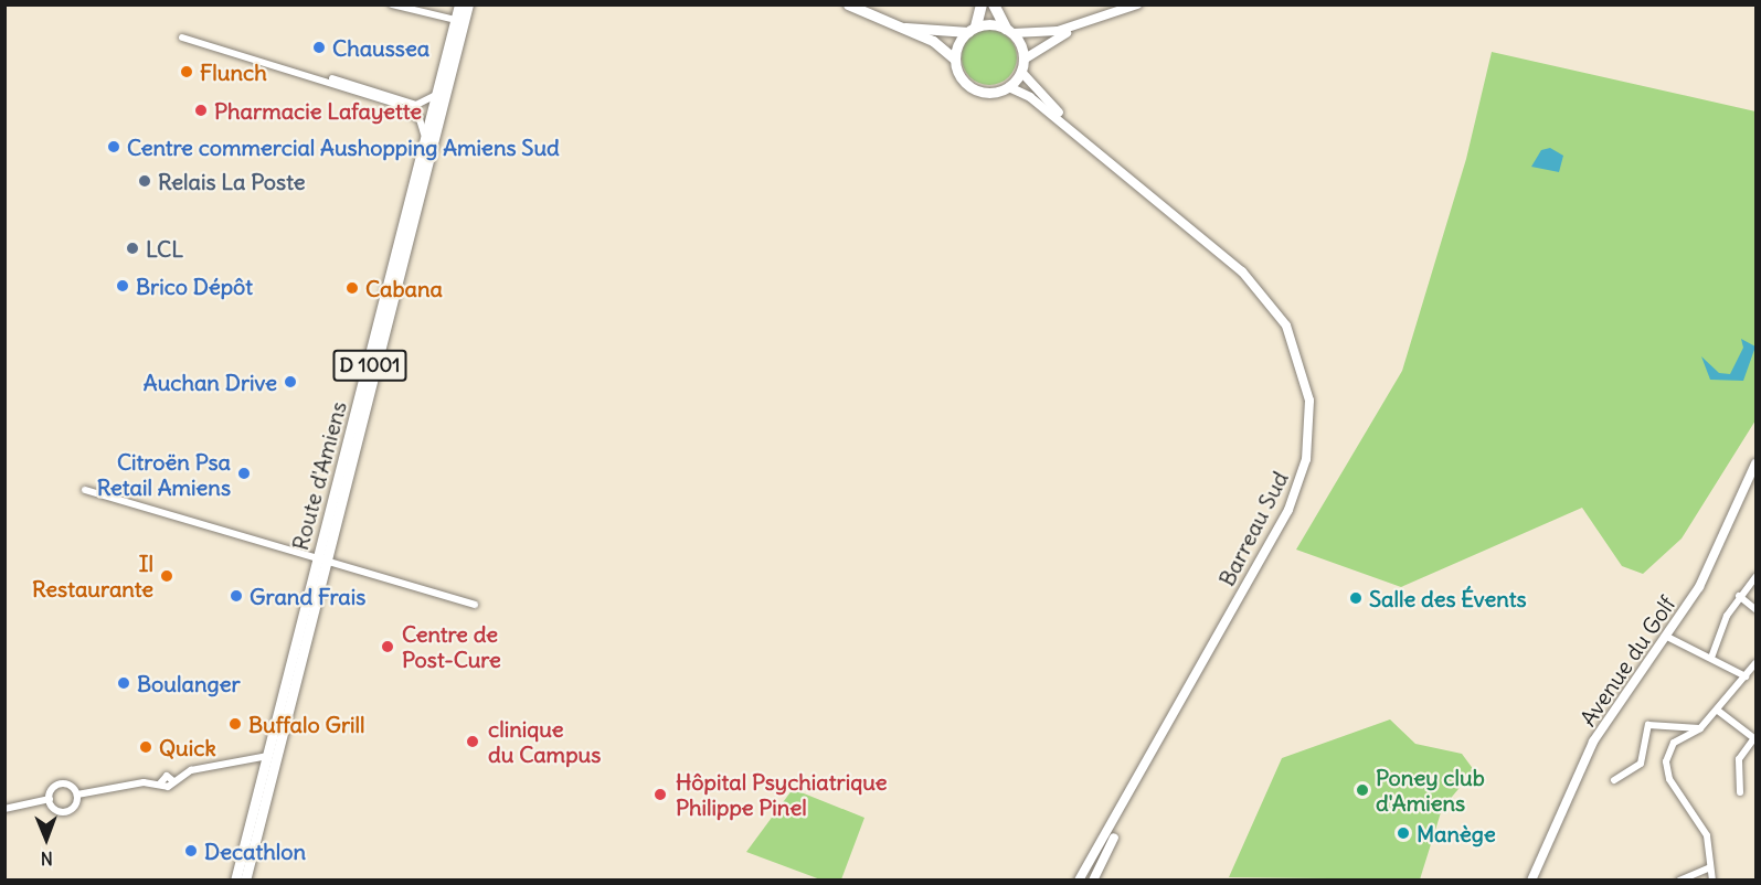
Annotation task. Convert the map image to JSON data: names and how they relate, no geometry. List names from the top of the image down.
{
  "streets": {
    "main road": [
      "D 1001",
      "Route d'Amiens",
      "Barreau Sud",
      "Avenue du Golf"
    ]
  },
  "places": [
    "Chaussea",
    "Flunch",
    "Pharmacie Lafayette",
    "Centre commercial Aushopping Amiens Sud",
    "Relais La Poste",
    "LCL",
    "Brico Dépôt",
    "Cabana",
    "Auchan Drive",
    "Citroën Psa Retail Amiens",
    "Il Restaurante",
    "Grand Frais",
    "Salle des Évents",
    "Centre de Post-Cure",
    "Boulanger",
    "Buffalo Grill",
    "clinique du Campus",
    "Quick",
    "Poney club d'Amiens",
    "Hôpital Psychiatrique Philippe Pinel",
    "Manège",
    "Decathlon"
  ],
  "north": "bottom"
}
